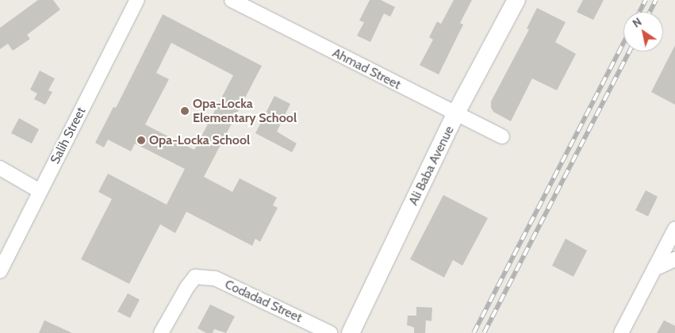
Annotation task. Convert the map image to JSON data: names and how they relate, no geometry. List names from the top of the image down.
{
  "streets": {
    "street": [
      "Ahmad Street",
      "Salih Street",
      "Ali Baba Avenue",
      "Codadad Street"
    ]
  },
  "crossings": [
    ["Ahmad Street", "Ali Baba Avenue"]
  ],
  "places": ["Opa-Locka Elementary School", "Opa-Locka School"],
  "north": "top left"
}
